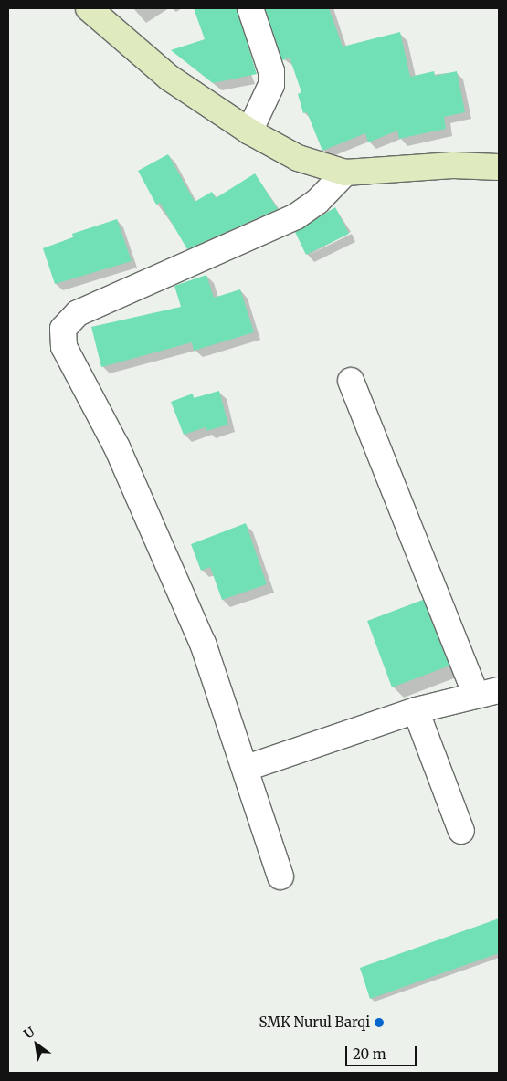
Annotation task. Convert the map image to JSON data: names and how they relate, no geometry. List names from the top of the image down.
{
  "places": ["SMK Nurul Barqi"],
  "scale_bar": "20 m",
  "north": "top left"
}
